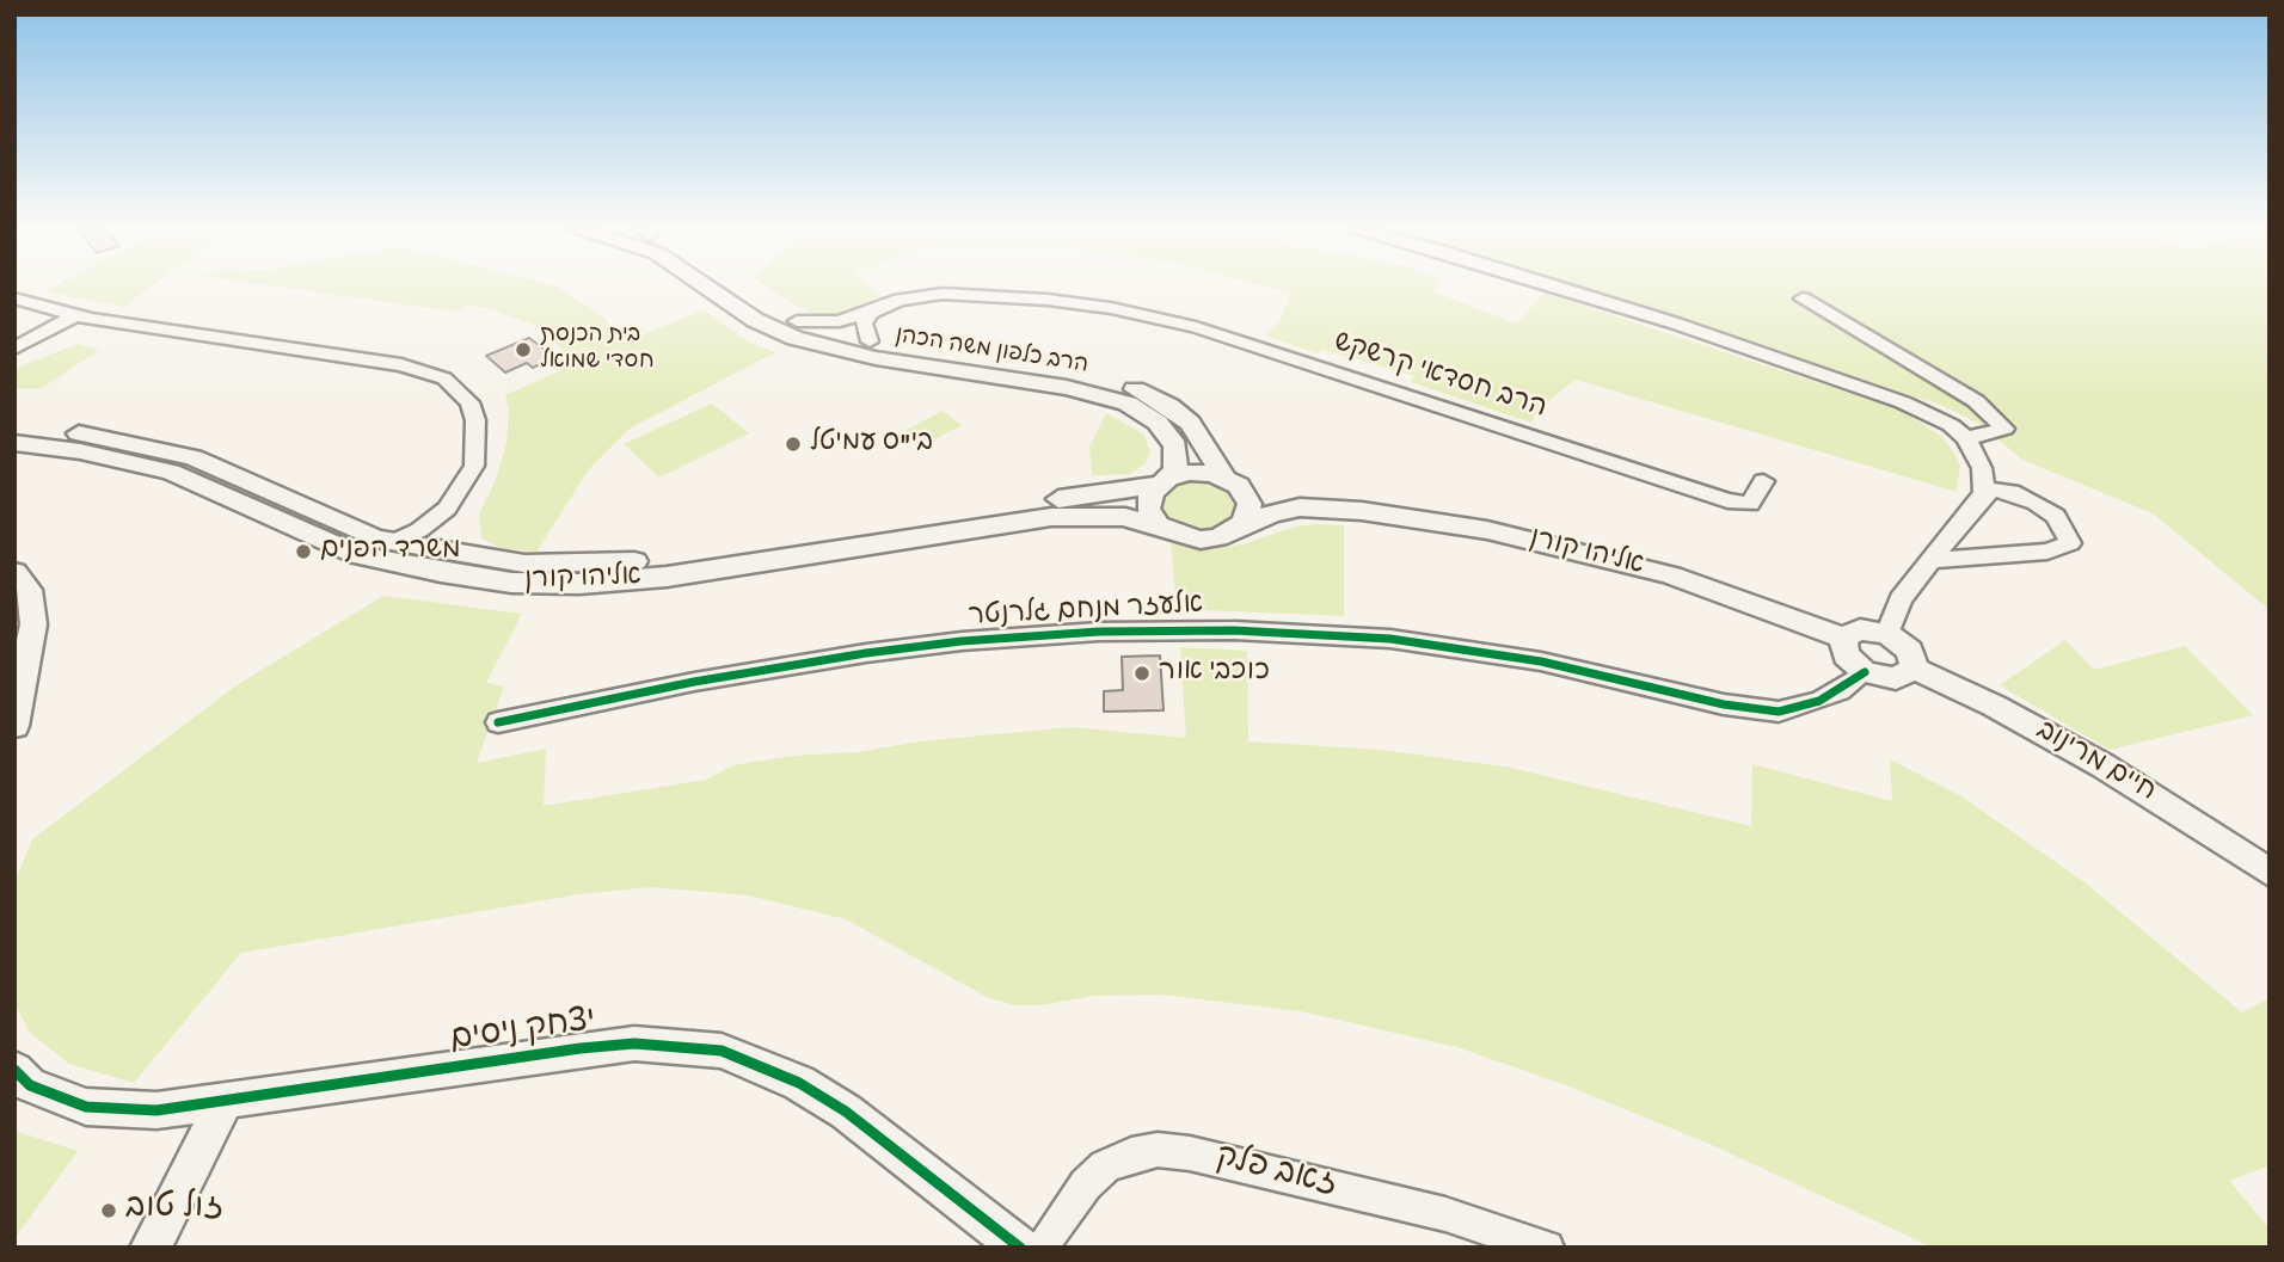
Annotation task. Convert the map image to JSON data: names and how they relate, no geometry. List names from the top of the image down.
{
  "streets": {
    "street": [
      "הרב כלפון משה הכהן",
      "הרב חסדאי קרשקש",
      "אליהו קורן",
      "אלעזר מנחם גלרנטר",
      "חיים מרינוב",
      "יצחק ניסים",
      "זאב פלק"
    ]
  },
  "crossings": [
    ["הרב כלפון משה הכהן", "הרב חסדאי קרשקש"],
    ["הרב כלפון משה הכהן", "אליהו קורן"]
  ],
  "places": [
    "בית הכנסת חסדי שמואל",
    "בי\"ס עמיטל",
    "משרד הפנים",
    "כוכבי אור",
    "זול טוב"
  ]
}
